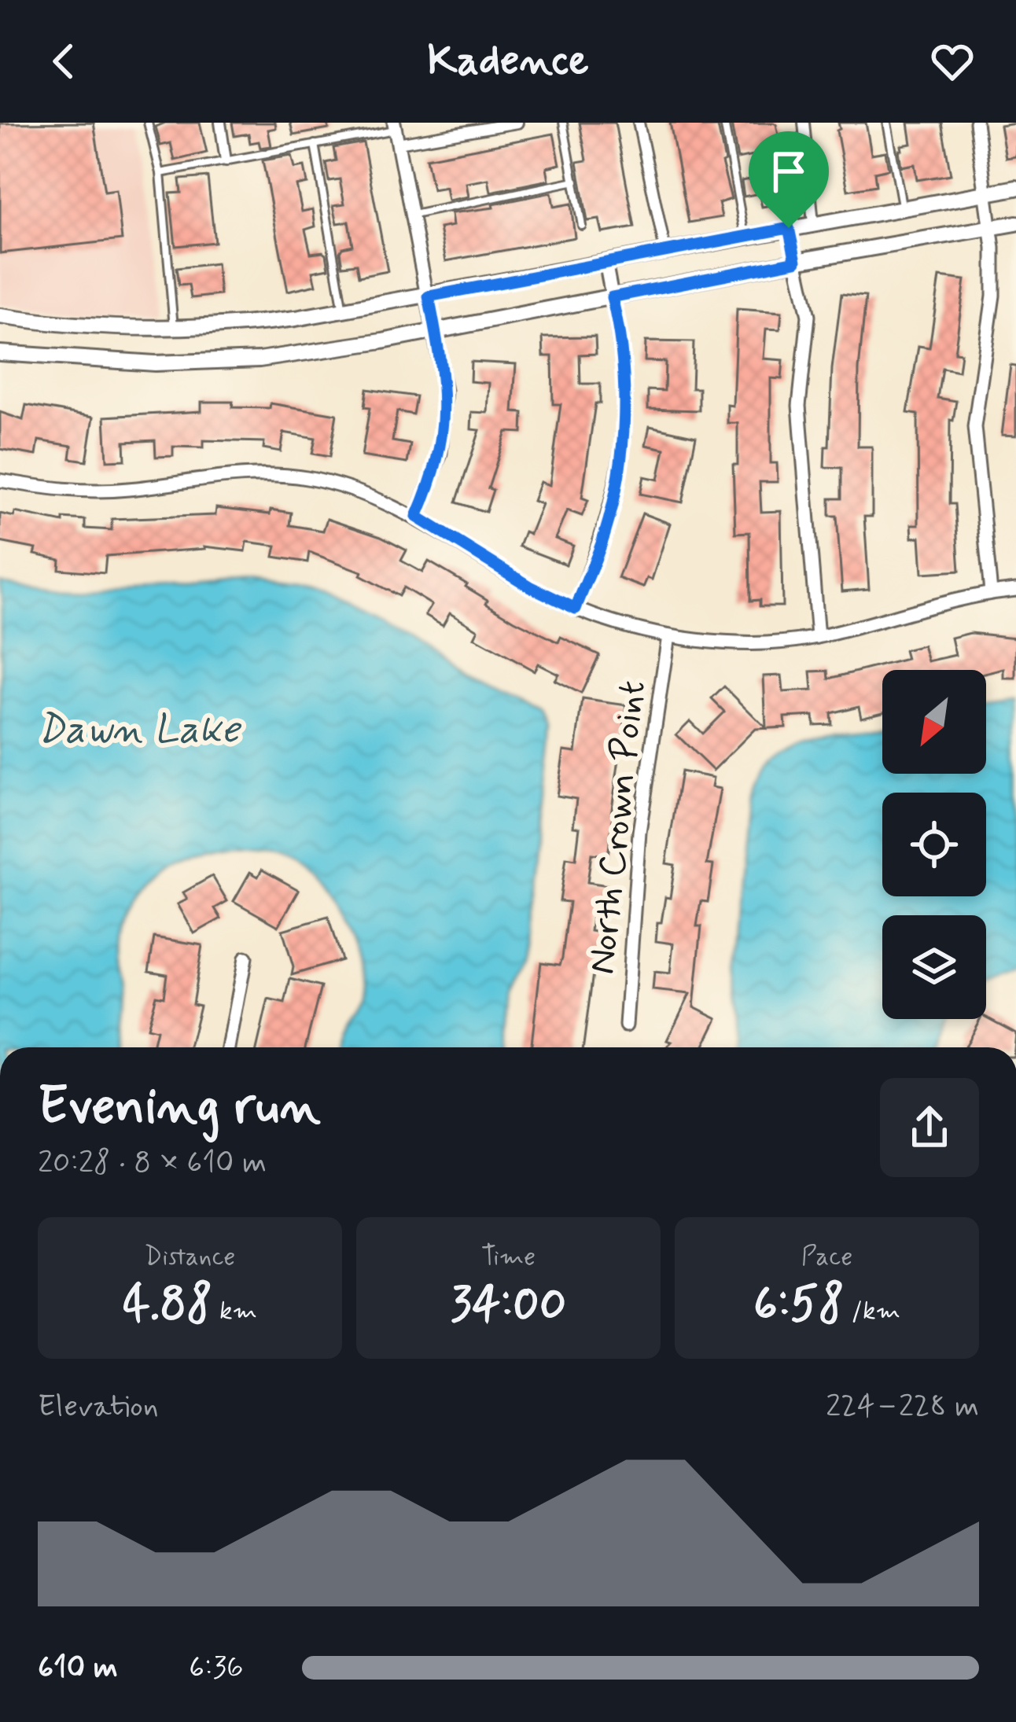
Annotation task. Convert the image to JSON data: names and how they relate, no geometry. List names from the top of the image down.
{
  "streets": {
    "street": ["North Crown Point"]
  },
  "water": ["Dawn Lake"],
  "north": "bottom left",
  "page": {
    "header": "Kadence",
    "heading": ["Evening run", "20:28 · 8 × 610 m"],
    "stats": [
      ["Distance", "4.88 km"],
      ["Time", "34:00"],
      ["Pace", "6:58 /km"]
    ],
    "chart": ["Elevation", "224–228 m"],
    "list": [
      {
        "name": "610 m",
        "note": "6:36"
      }
    ]
  }
}
